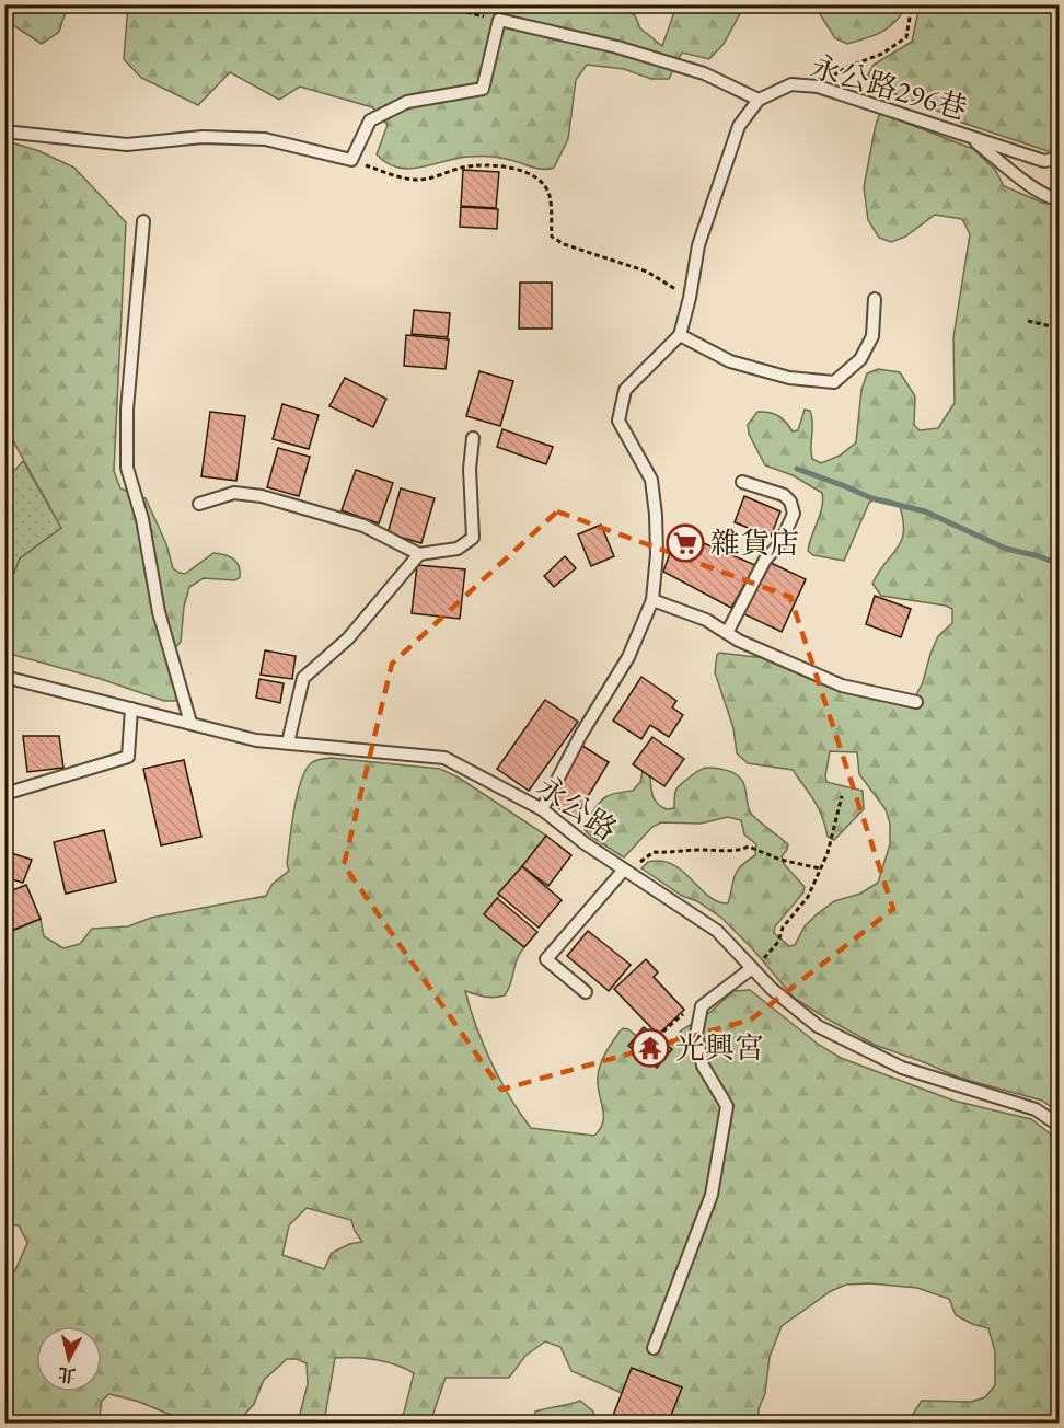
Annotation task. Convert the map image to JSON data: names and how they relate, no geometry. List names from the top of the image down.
{
  "streets": {
    "lane": ["永公路296巷", "永公路"]
  },
  "places": {
    "supermarket": ["雜貨店"],
    "temple": ["光興宮"]
  },
  "north": "bottom"
}
